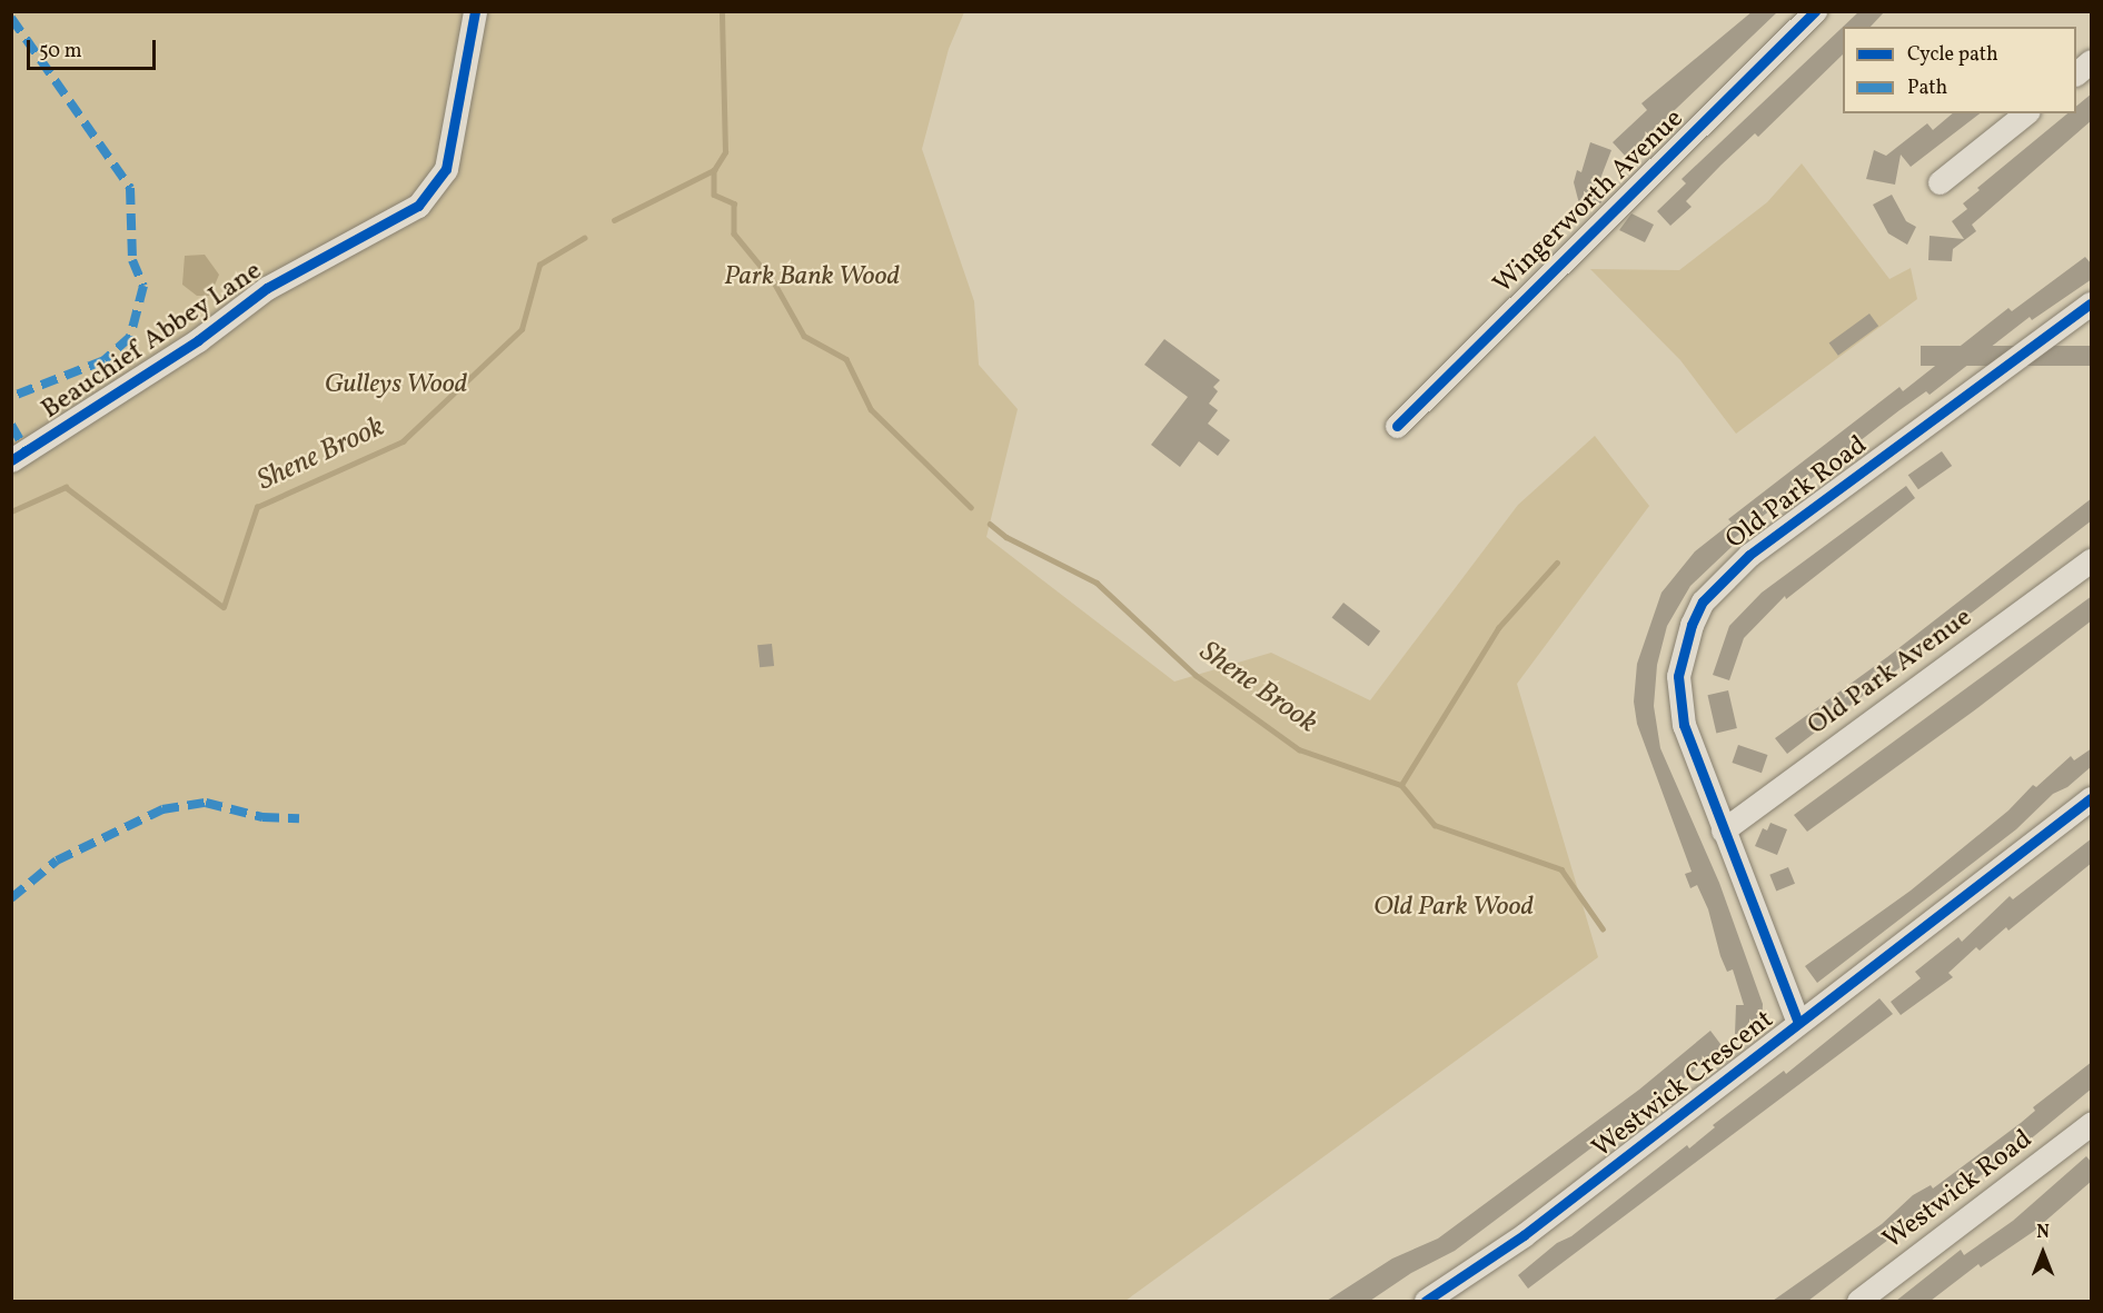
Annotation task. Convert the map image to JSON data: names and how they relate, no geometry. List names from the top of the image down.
{
  "streets": {
    "street": [
      "Wingerworth Avenue",
      "Beauchief Abbey Lane",
      "Old Park Road",
      "Old Park Avenue",
      "Westwick Crescent",
      "Westwick Road"
    ]
  },
  "crossings": [
    ["Old Park Road", "Old Park Avenue"],
    ["Old Park Road", "Westwick Crescent"]
  ],
  "water": ["Shene Brook"],
  "parks": ["Park Bank Wood", "Gulleys Wood", "Old Park Wood"],
  "legend": ["Cycle path", "Path"],
  "scale_bar": "50 m",
  "north": "top"
}
